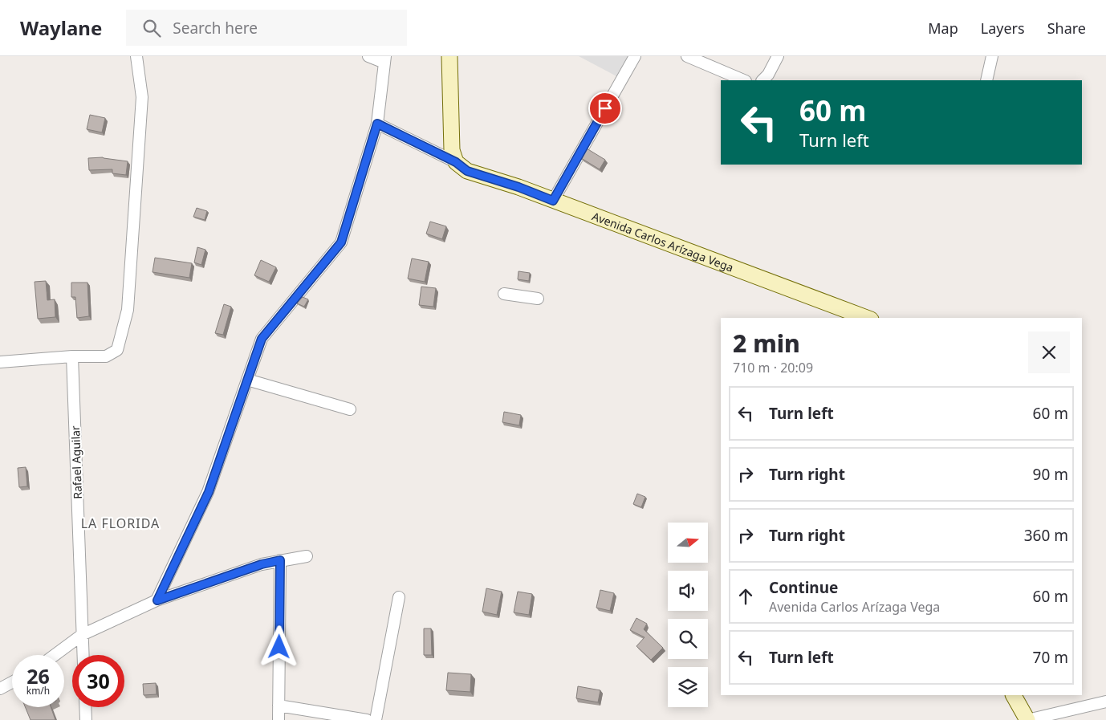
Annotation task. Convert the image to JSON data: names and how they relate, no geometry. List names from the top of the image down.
{
  "streets": {
    "street": ["Avenida Carlos Arízaga Vega", "Rafael Aguilar"]
  },
  "districts": ["LA FLORIDA"],
  "north": "right",
  "page": {
    "header": "Waylane",
    "search": "Search here",
    "nav": ["Map", "Layers", "Share"],
    "turn": ["60 m", "Turn left"],
    "heading": ["2 min", "710 m · 20:09"],
    "list": [
      {
        "name": "Turn left",
        "value": "60 m"
      },
      {
        "name": "Turn right",
        "value": "90 m"
      },
      {
        "name": "Turn right",
        "value": "360 m"
      },
      {
        "name": "Continue",
        "note": "Avenida Carlos Arízaga Vega",
        "value": "60 m"
      },
      {
        "name": "Turn left",
        "value": "70 m"
      }
    ],
    "speed": "26 km/h",
    "limit": "30"
  }
}
